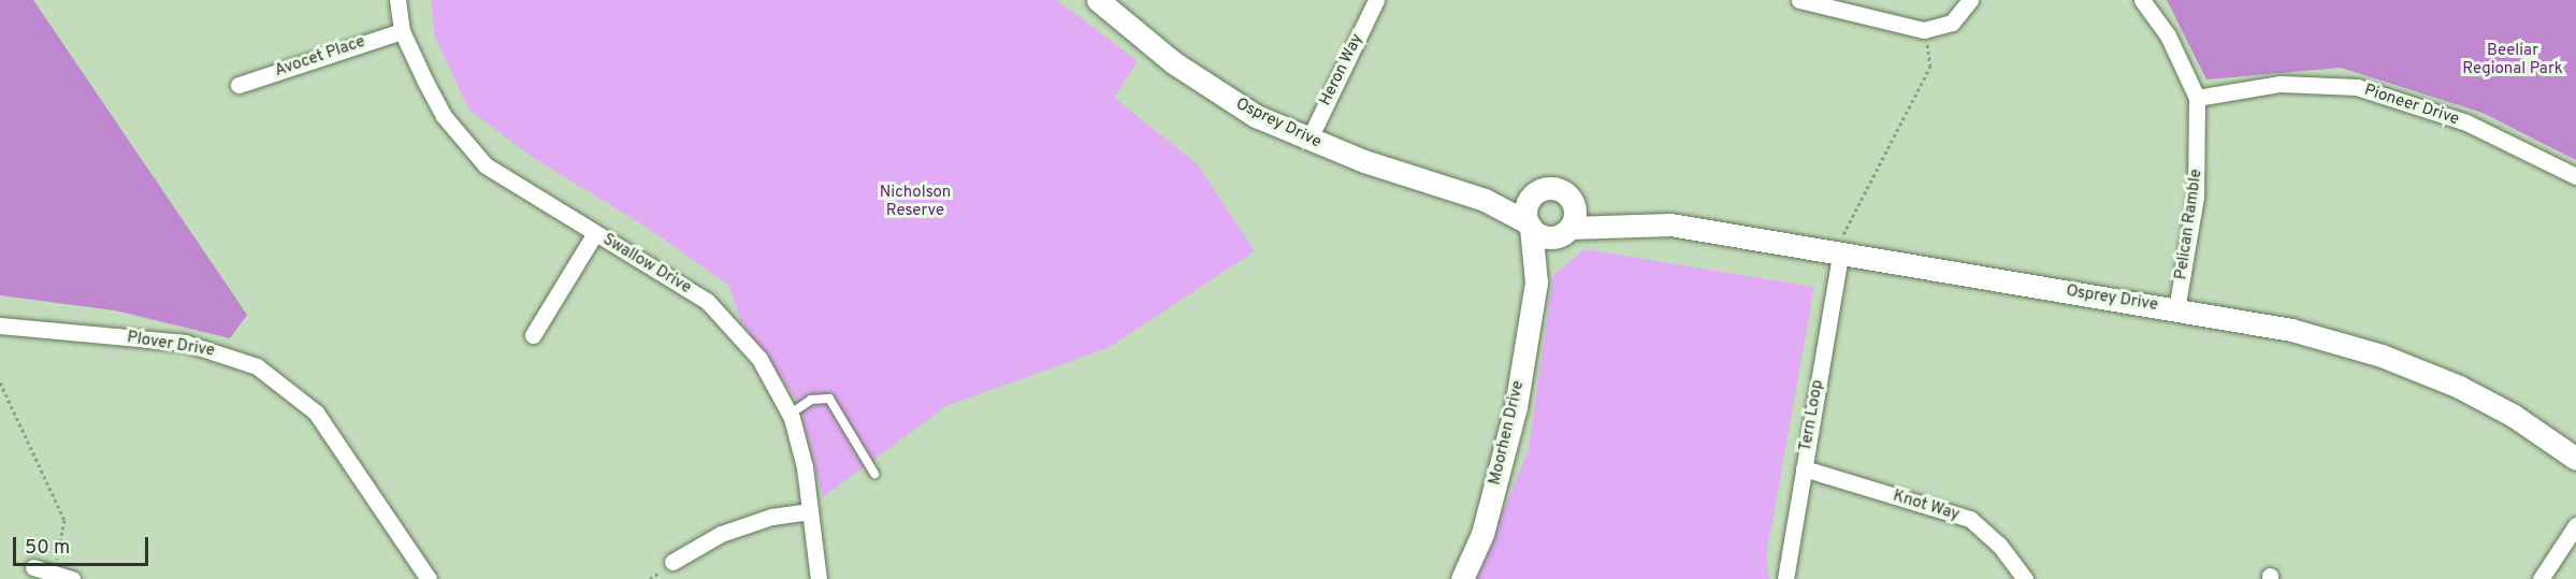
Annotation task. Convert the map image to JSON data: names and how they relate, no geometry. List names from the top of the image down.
{
  "streets": {
    "street": [
      "Avocet Place",
      "Heron Way",
      "Pioneer Drive",
      "Osprey Drive",
      "Pelican Ramble",
      "Swallow Drive",
      "Plover Drive",
      "Tern Loop",
      "Moorhen Drive",
      "Knot Way"
    ]
  },
  "crossings": [
    ["Avocet Place", "Swallow Drive"],
    ["Heron Way", "Osprey Drive"],
    ["Pioneer Drive", "Pelican Ramble"],
    ["Osprey Drive", "Pelican Ramble"],
    ["Osprey Drive", "Tern Loop"],
    ["Osprey Drive", "Moorhen Drive"],
    ["Tern Loop", "Knot Way"]
  ],
  "parks": ["Beeliar Regional Park", "Nicholson Reserve"],
  "scale_bar": "50 m"
}
